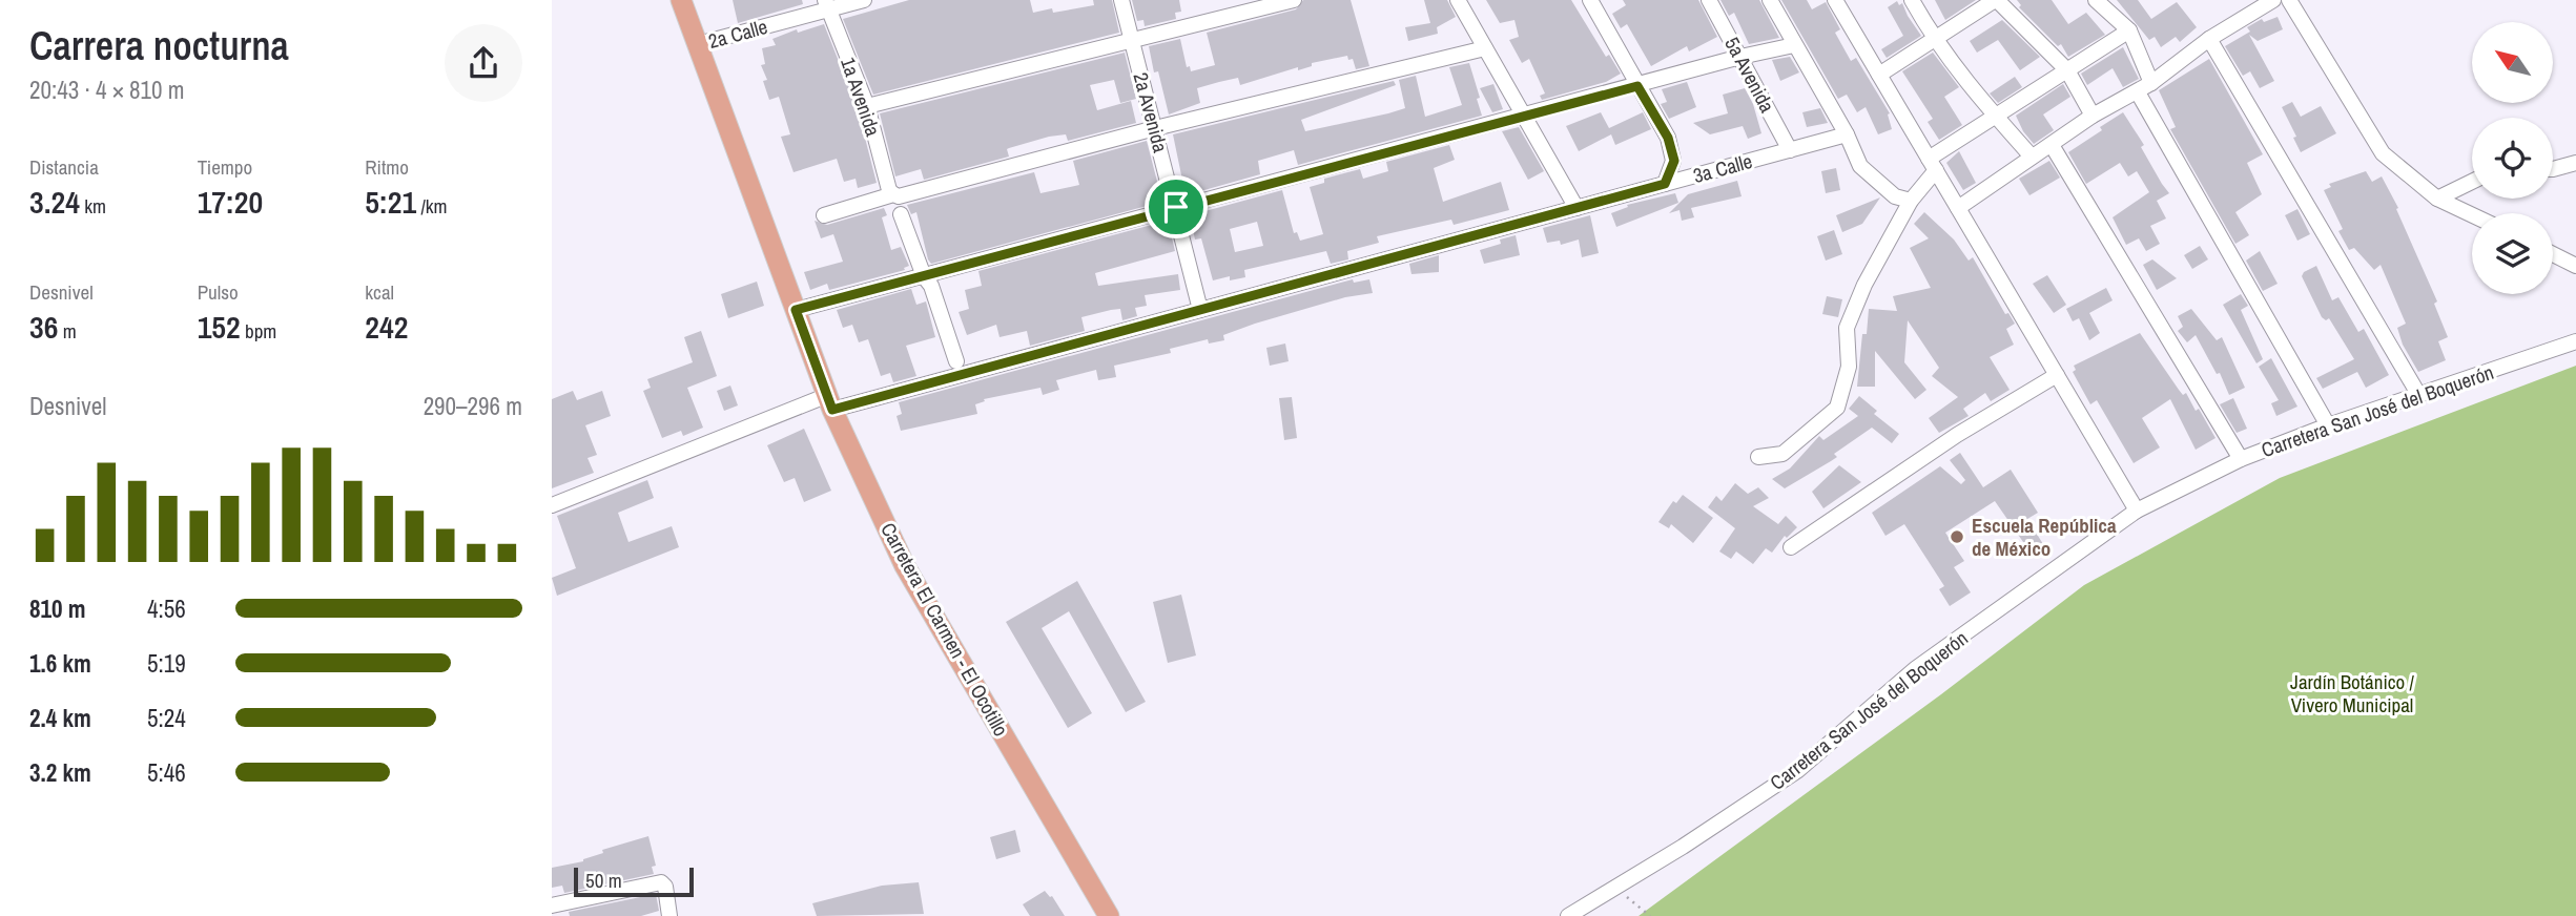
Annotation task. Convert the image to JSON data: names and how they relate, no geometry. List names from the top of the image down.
{
  "streets": {
    "main road": ["Carretera El Carmen - El Ocotillo"],
    "street": [
      "2a Calle",
      "5a Avenida",
      "1a Avenida",
      "2a Avenida",
      "3a Calle",
      "Carretera San José del Boquerón"
    ]
  },
  "crossings": [
    ["2a Calle", "1a Avenida"],
    ["2a Calle", "Carretera El Carmen - El Ocotillo"],
    ["5a Avenida", "3a Calle"],
    ["2a Avenida", "3a Calle"],
    ["3a Calle", "Carretera El Carmen - El Ocotillo"]
  ],
  "parks": ["Jardín Botánico / Vivero Municipal"],
  "places": ["Escuela República de México"],
  "scale_bar": "50 m",
  "north": "top left",
  "page": {
    "heading": ["Carrera nocturna", "20:43 · 4 × 810 m"],
    "stats": [
      ["Distancia", "3.24 km"],
      ["Tiempo", "17:20"],
      ["Ritmo", "5:21 /km"],
      ["Desnivel", "36 m"],
      ["Pulso", "152 bpm"],
      ["kcal", "242"]
    ],
    "chart": ["Desnivel", "290–296 m"],
    "list": [
      {
        "name": "810 m",
        "note": "4:56"
      },
      {
        "name": "1.6 km",
        "note": "5:19"
      },
      {
        "name": "2.4 km",
        "note": "5:24"
      },
      {
        "name": "3.2 km",
        "note": "5:46"
      }
    ],
    "scale": "50 m"
  }
}
